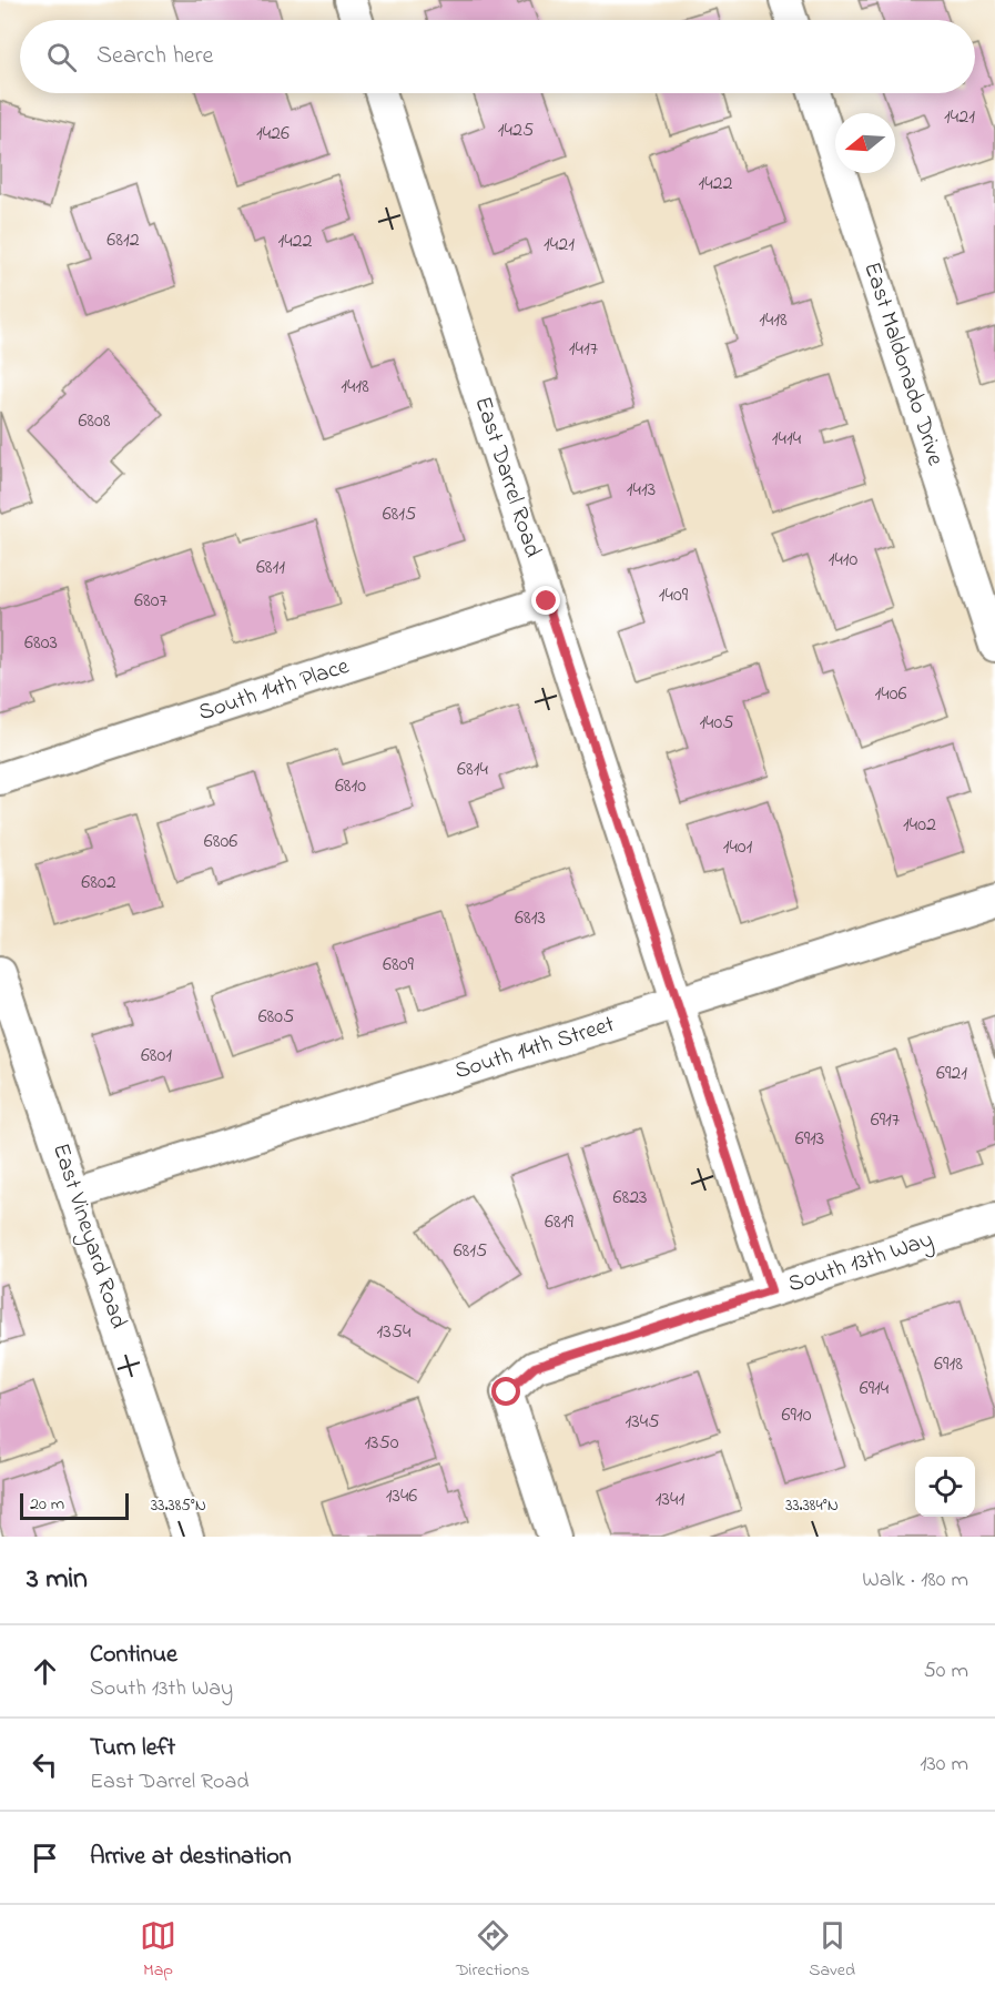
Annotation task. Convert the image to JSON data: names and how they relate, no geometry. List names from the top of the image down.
{
  "streets": {
    "street": [
      "East Maldonado Drive",
      "East Darrel Road",
      "South 14th Place",
      "South 14th Street",
      "East Vineyard Road",
      "South 13th Way"
    ]
  },
  "crossings": [
    ["East Darrel Road", "South 14th Place"],
    ["East Darrel Road", "South 14th Street"],
    ["East Darrel Road", "South 13th Way"],
    ["South 14th Street", "East Vineyard Road"]
  ],
  "house_numbers": [
    "1421",
    "1425",
    "1426",
    "1422",
    "6812",
    "1422",
    "1421",
    "1418",
    "1417",
    "1418",
    "6808",
    "1414",
    "1413",
    "6815",
    "1410",
    "6811",
    "1409",
    "6807",
    "6803",
    "1406",
    "1405",
    "6814",
    "6810",
    "1402",
    "6806",
    "1401",
    "6802",
    "6813",
    "6809",
    "6805",
    "6801",
    "6921",
    "6917",
    "6913",
    "6823",
    "6819",
    "6815",
    "1354",
    "6918",
    "6914",
    "6910",
    "1345",
    "1350",
    "1346",
    "1341"
  ],
  "scale_bar": "20 m",
  "north": "left",
  "page": {
    "search": "Search here",
    "scale": "20 m",
    "heading": ["3 min", "Walk · 180 m"],
    "list": [
      ["Continue", "South 13th Way", "50 m"],
      ["Turn left", "East Darrel Road", "130 m"],
      "Arrive at destination"
    ],
    "nav": ["Map", "Directions", "Saved"]
  },
  "coordinates": ["33.385°N", "33.384°N"]
}
